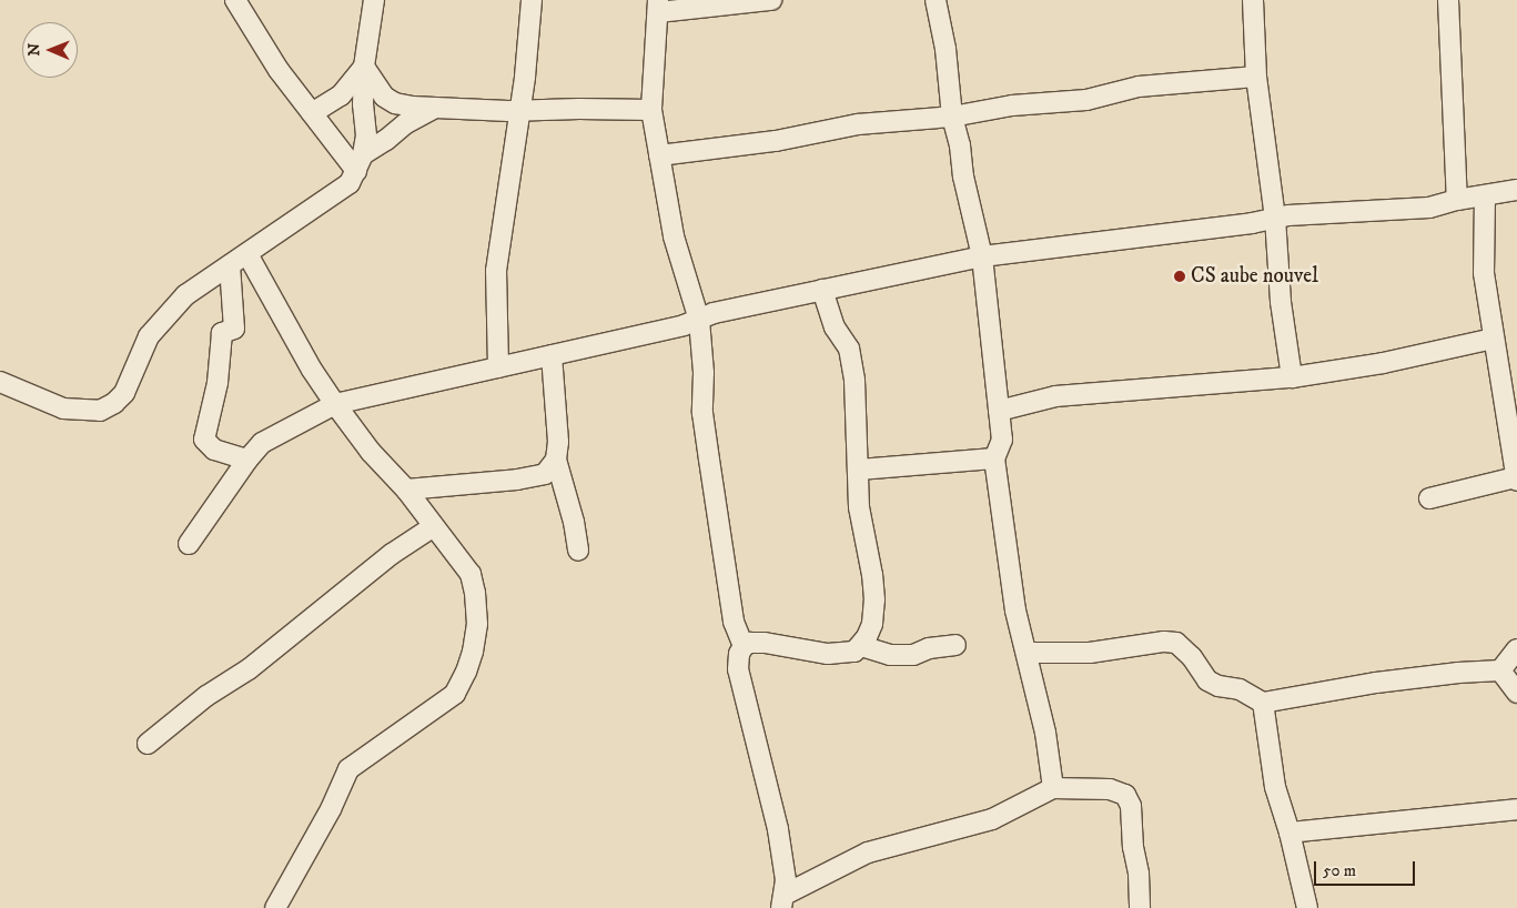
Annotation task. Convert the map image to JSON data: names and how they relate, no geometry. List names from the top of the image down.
{
  "places": ["CS aube nouvel"],
  "scale_bar": "50 m",
  "north": "left"
}
